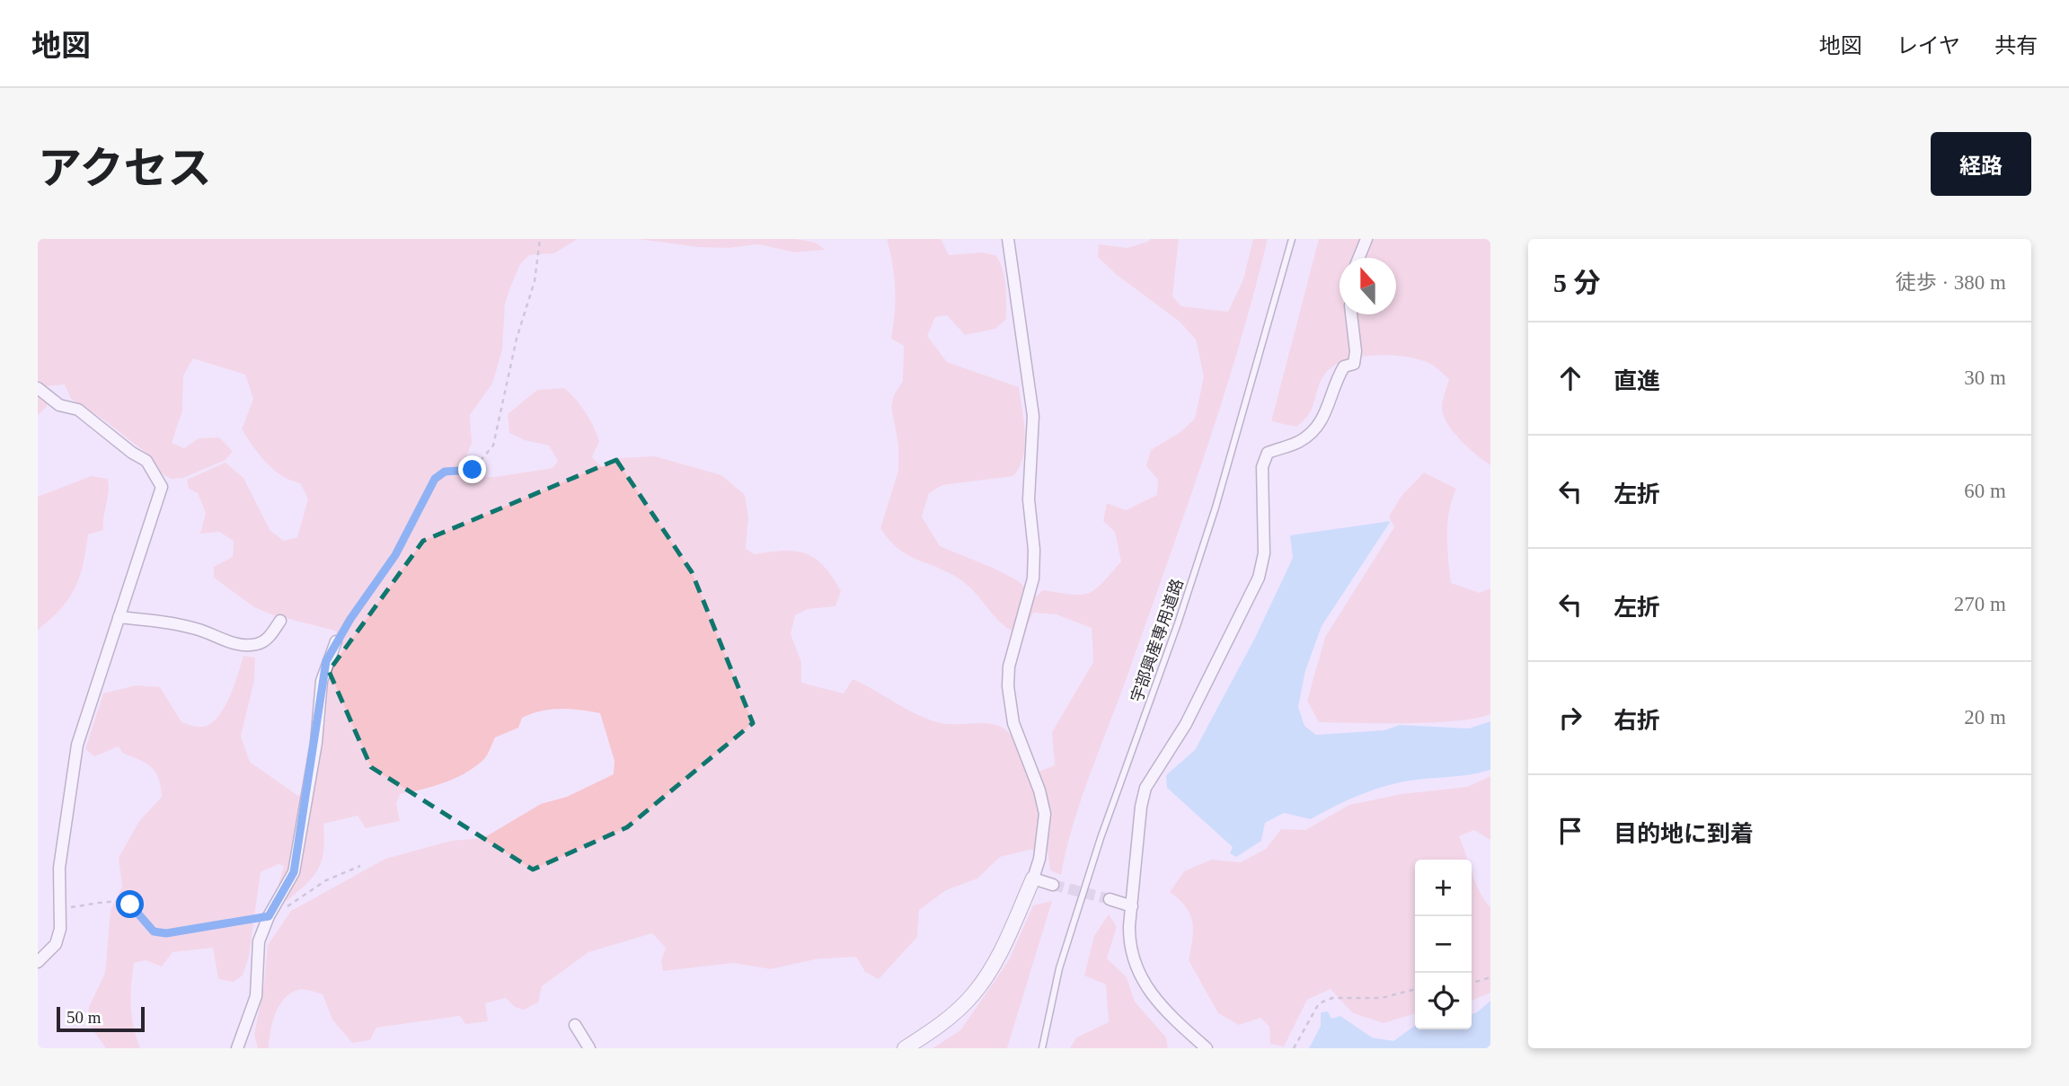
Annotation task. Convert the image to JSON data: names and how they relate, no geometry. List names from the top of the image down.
{
  "streets": {
    "lane": ["宇部興産専用道路"]
  },
  "scale_bar": "50 m",
  "north": "top",
  "page": {
    "header": "地図",
    "nav": ["地図", "レイヤ", "共有"],
    "title": "アクセス",
    "buttons": "経路",
    "heading": ["5 分", "徒歩 · 380 m"],
    "list": [
      ["直進", "30 m"],
      ["左折", "60 m"],
      ["左折", "270 m"],
      ["右折", "20 m"],
      "目的地に到着"
    ],
    "map_buttons": ["+", "−"],
    "scale": "50 m"
  }
}
